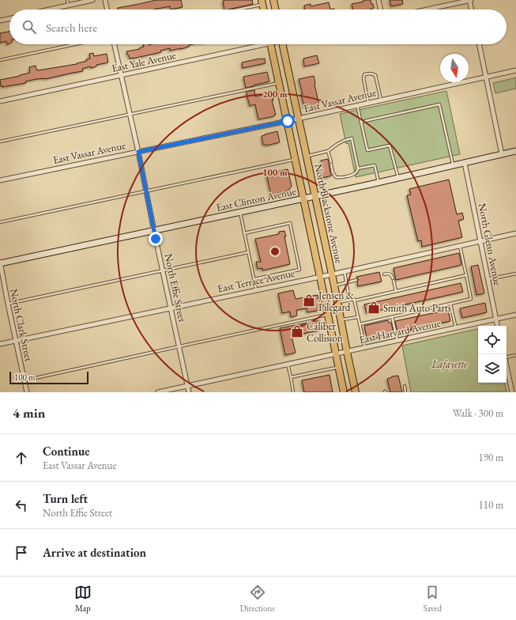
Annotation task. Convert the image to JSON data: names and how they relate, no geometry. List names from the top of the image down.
{
  "streets": {
    "main road": ["East Clinton Avenue", "North Blackstone Avenue"],
    "street": [
      "East Yale Avenue",
      "East Vassar Avenue",
      "North Glenn Avenue",
      "East Terrace Avenue",
      "North Effie Street",
      "North Clark Street",
      "East Harvard Avenue"
    ]
  },
  "crossings": [
    ["East Yale Avenue", "North Effie Street"],
    ["East Vassar Avenue", "North Blackstone Avenue"],
    ["East Vassar Avenue", "North Effie Street"],
    ["East Clinton Avenue", "North Blackstone Avenue"],
    ["East Clinton Avenue", "North Glenn Avenue"],
    ["East Clinton Avenue", "North Effie Street"],
    ["East Clinton Avenue", "North Clark Street"],
    ["North Blackstone Avenue", "East Terrace Avenue"],
    ["North Blackstone Avenue", "East Harvard Avenue"],
    ["North Glenn Avenue", "East Terrace Avenue"],
    ["North Glenn Avenue", "East Harvard Avenue"],
    ["East Terrace Avenue", "North Effie Street"],
    ["East Terrace Avenue", "North Clark Street"],
    ["North Effie Street", "East Harvard Avenue"]
  ],
  "parks": ["Lafayette"],
  "places": {
    "shop": ["Jensen & Pilegard", "Smith Auto Parts", "Caliber Collision"]
  },
  "scale_bar": "100 m",
  "north": "bottom",
  "page": {
    "search": "Search here",
    "scale": "100 m",
    "heading": ["4 min", "Walk · 300 m"],
    "list": [
      ["Continue", "East Vassar Avenue", "190 m"],
      ["Turn left", "North Effie Street", "110 m"],
      "Arrive at destination"
    ],
    "nav": ["Map", "Directions", "Saved"]
  },
  "rings": ["200 m", "100 m"]
}
